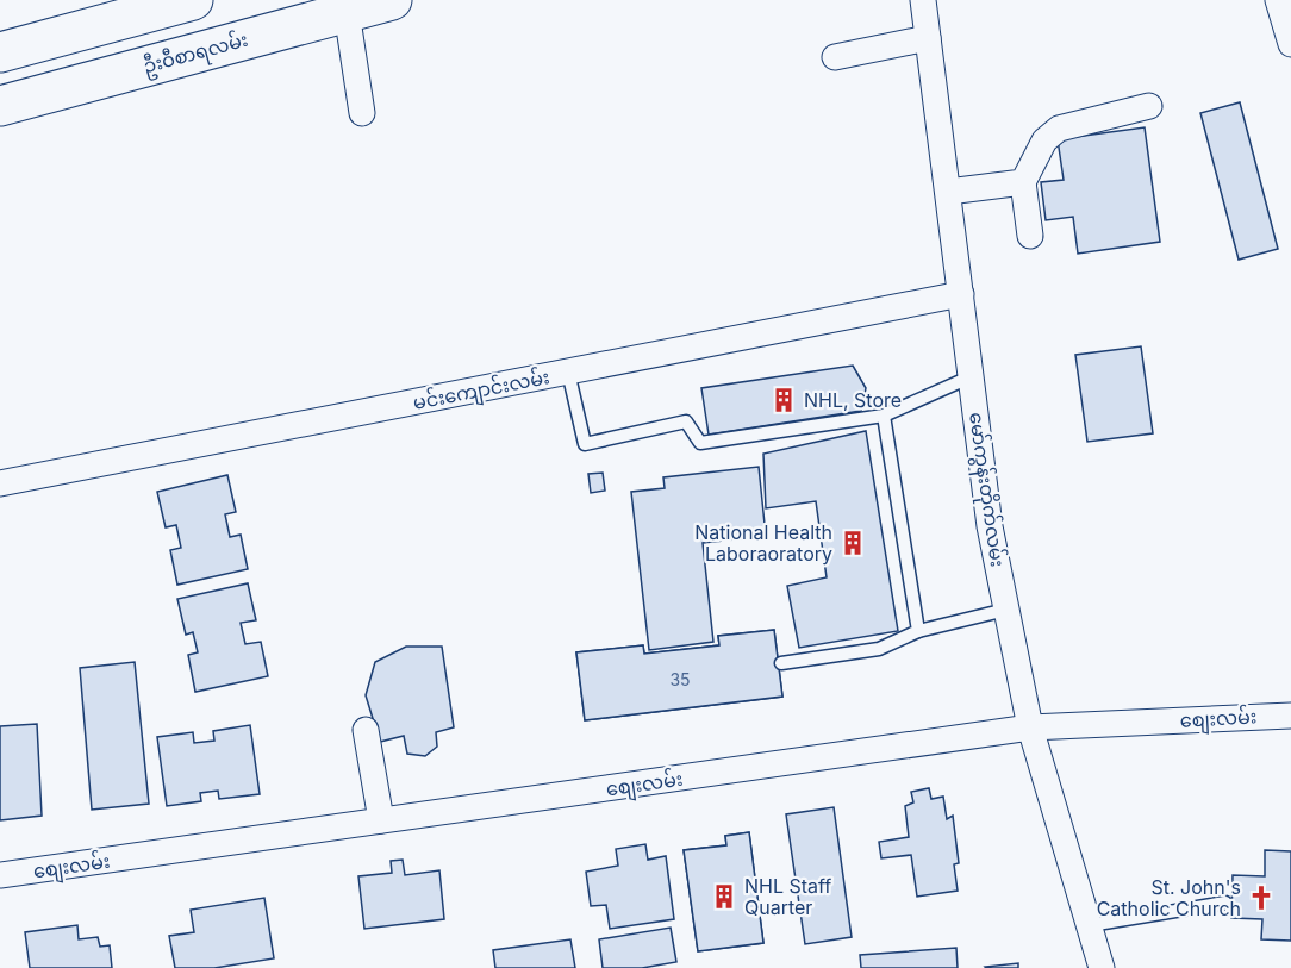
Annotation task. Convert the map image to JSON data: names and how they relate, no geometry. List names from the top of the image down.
{
  "streets": {
    "main road": ["ဦးဝီစာရလမ်း"],
    "street": ["မင်းကျောင်းလမ်း", "မော်ကွန်းတိုက်လမ်း", "စျေးလမ်း"]
  },
  "crossings": [
    ["မင်းကျောင်းလမ်း", "မော်ကွန်းတိုက်လမ်း"],
    ["မော်ကွန်းတိုက်လမ်း", "စျေးလမ်း"]
  ],
  "places": {
    "building": ["NHL, Store", "National Health Laboraoratory", "NHL Staff Quarter"],
    "church": ["St. John's Catholic Church"]
  },
  "house_numbers": ["35"]
}
